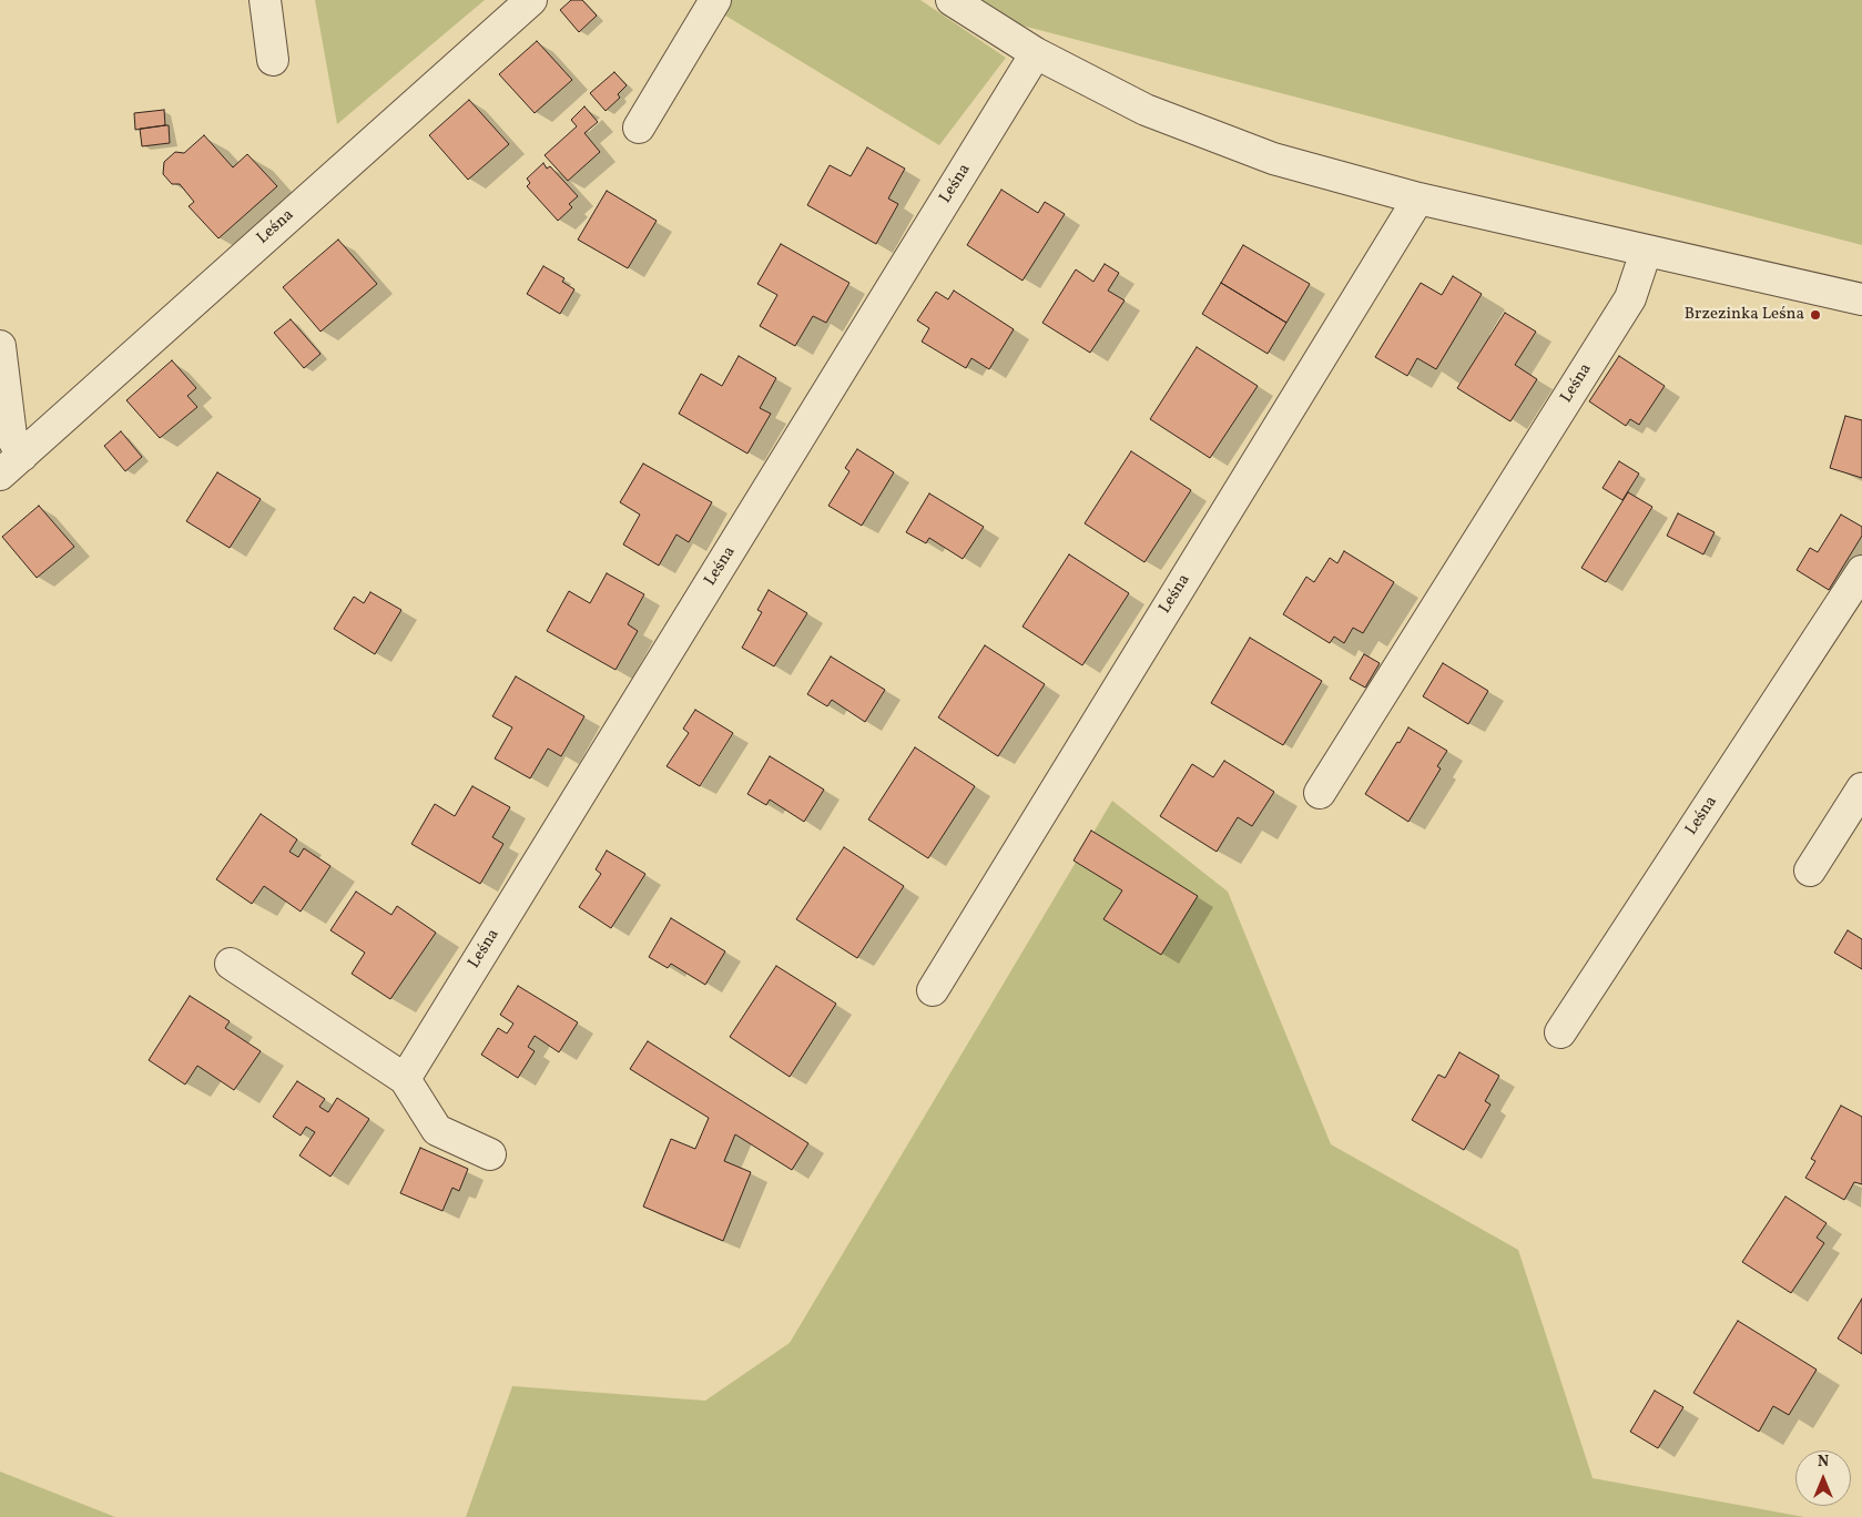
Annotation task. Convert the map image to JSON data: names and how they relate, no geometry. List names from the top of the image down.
{
  "streets": {
    "street": ["Leśna"]
  },
  "places": ["Brzezinka Leśna"],
  "north": "top"
}
